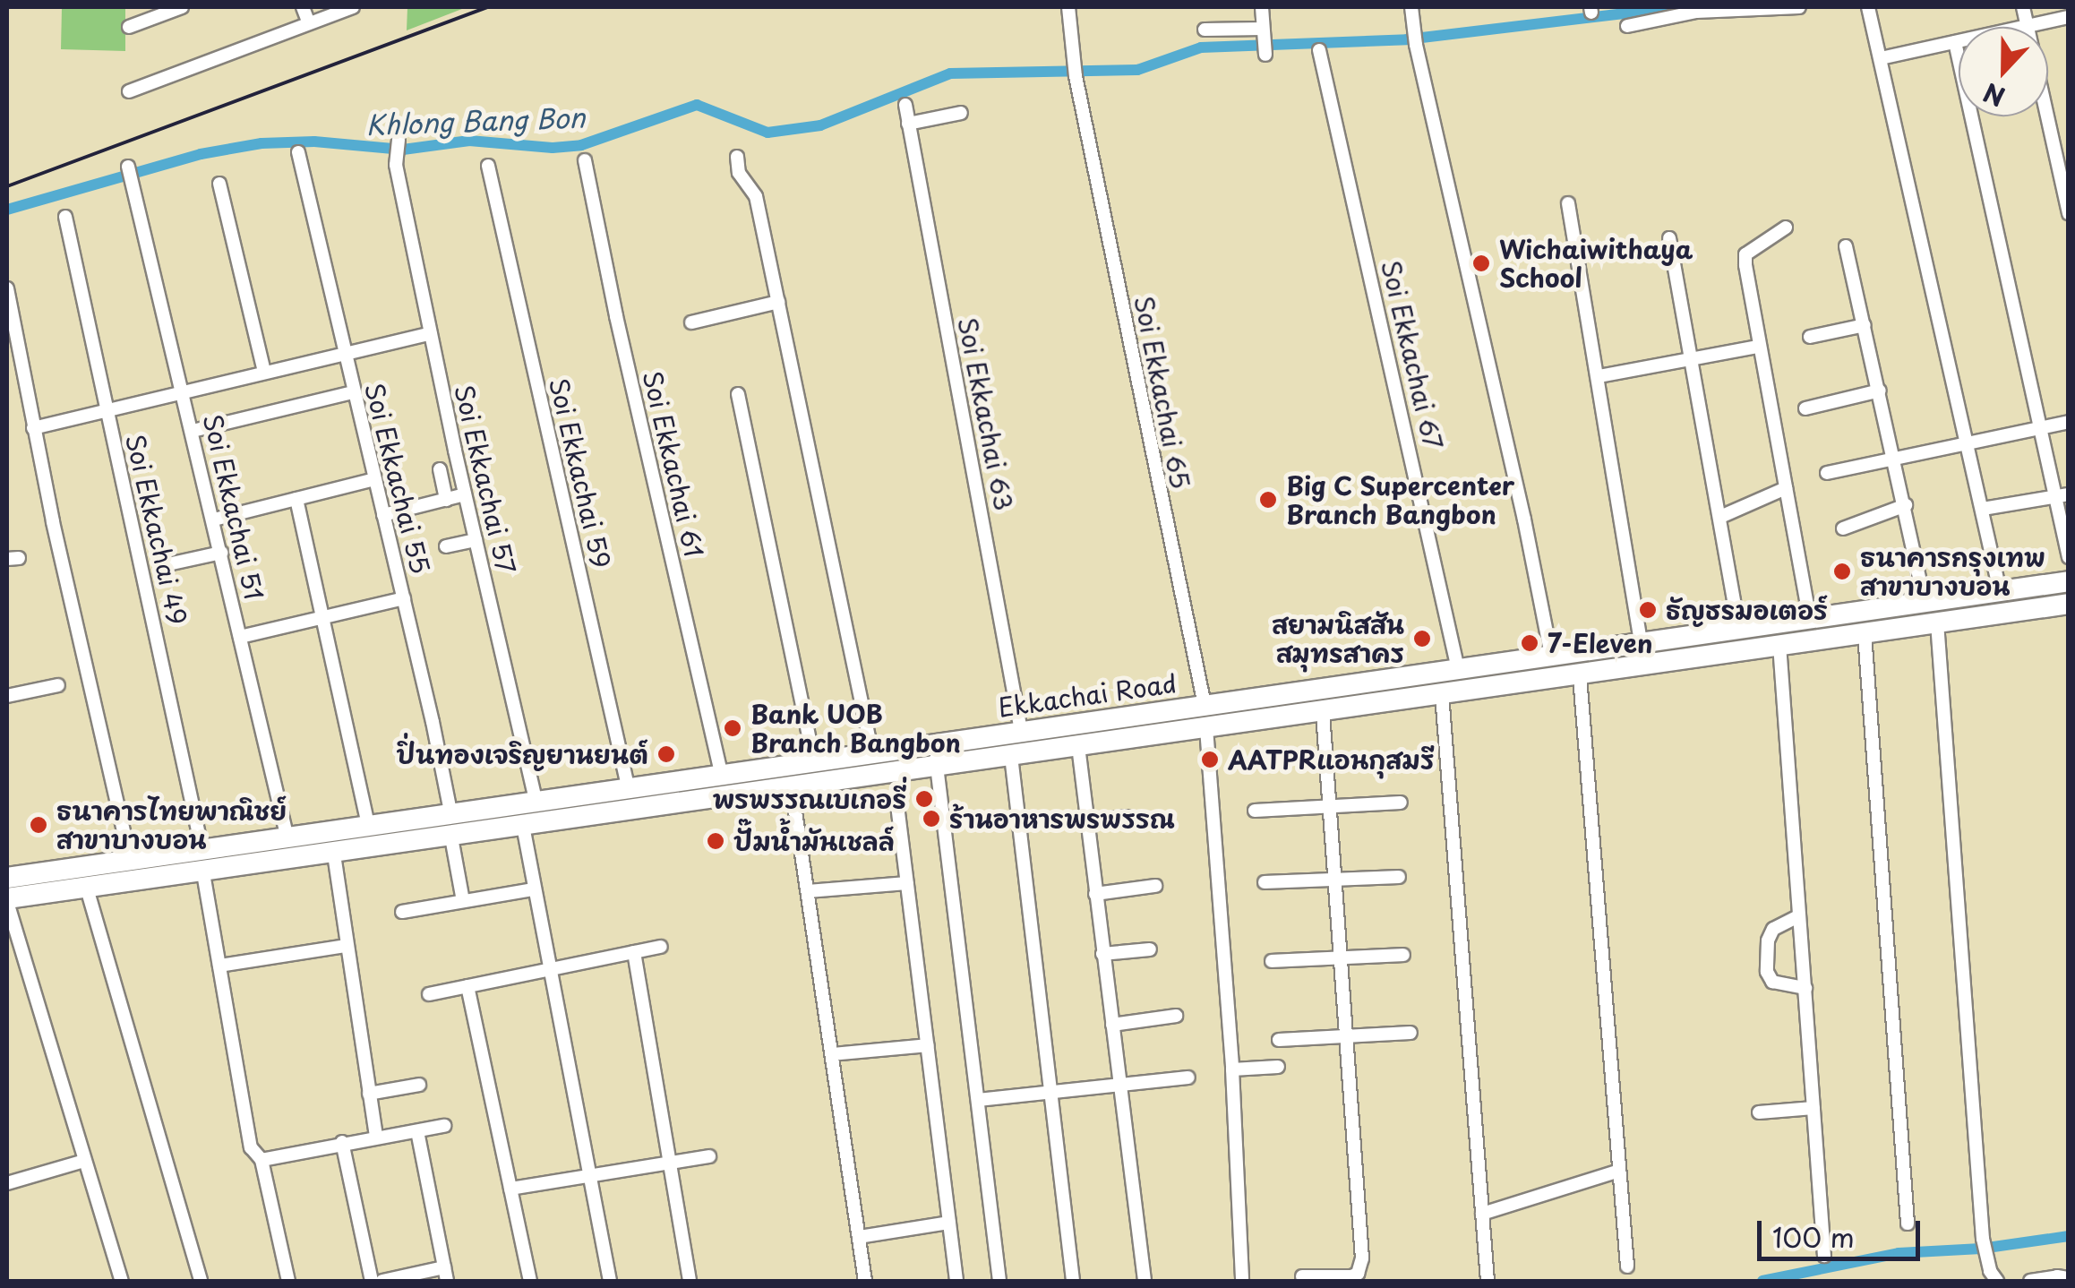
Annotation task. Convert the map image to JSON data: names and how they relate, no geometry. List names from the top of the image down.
{
  "streets": {
    "main road": ["Ekkachai Road"],
    "street": [
      "Soi Ekkachai 67",
      "Soi Ekkachai 65",
      "Soi Ekkachai 63",
      "Soi Ekkachai 61",
      "Soi Ekkachai 59",
      "Soi Ekkachai 55",
      "Soi Ekkachai 57",
      "Soi Ekkachai 51",
      "Soi Ekkachai 49"
    ]
  },
  "crossings": [
    ["Soi Ekkachai 67", "Ekkachai Road"],
    ["Soi Ekkachai 65", "Ekkachai Road"],
    ["Soi Ekkachai 63", "Ekkachai Road"],
    ["Soi Ekkachai 61", "Ekkachai Road"],
    ["Soi Ekkachai 59", "Ekkachai Road"],
    ["Soi Ekkachai 55", "Ekkachai Road"],
    ["Soi Ekkachai 57", "Ekkachai Road"],
    ["Soi Ekkachai 51", "Ekkachai Road"],
    ["Soi Ekkachai 49", "Ekkachai Road"]
  ],
  "water": ["Khlong Bang Bon"],
  "places": [
    "Wichaiwithaya School",
    "Big C Supercenter Branch Bangbon",
    "ธนาคารกรุงเทพ สาขาบางบอน",
    "ธัญธรมอเตอร์",
    "สยามนิสสัน สมุทรสาคร",
    "7-Eleven",
    "Bank UOB Branch Bangbon",
    "ปิ่นทองเจริญยานยนต์",
    "AATPRแอนกุสมรี",
    "พรพรรณเบเกอรี่",
    "ร้านอาหารพรพรรณ",
    "ธนาคารไทยพาณิชย์ สาขาบางบอน",
    "ปั๊มน้ำมันเชลล์"
  ],
  "scale_bar": "100 m",
  "north": "bottom"
}
